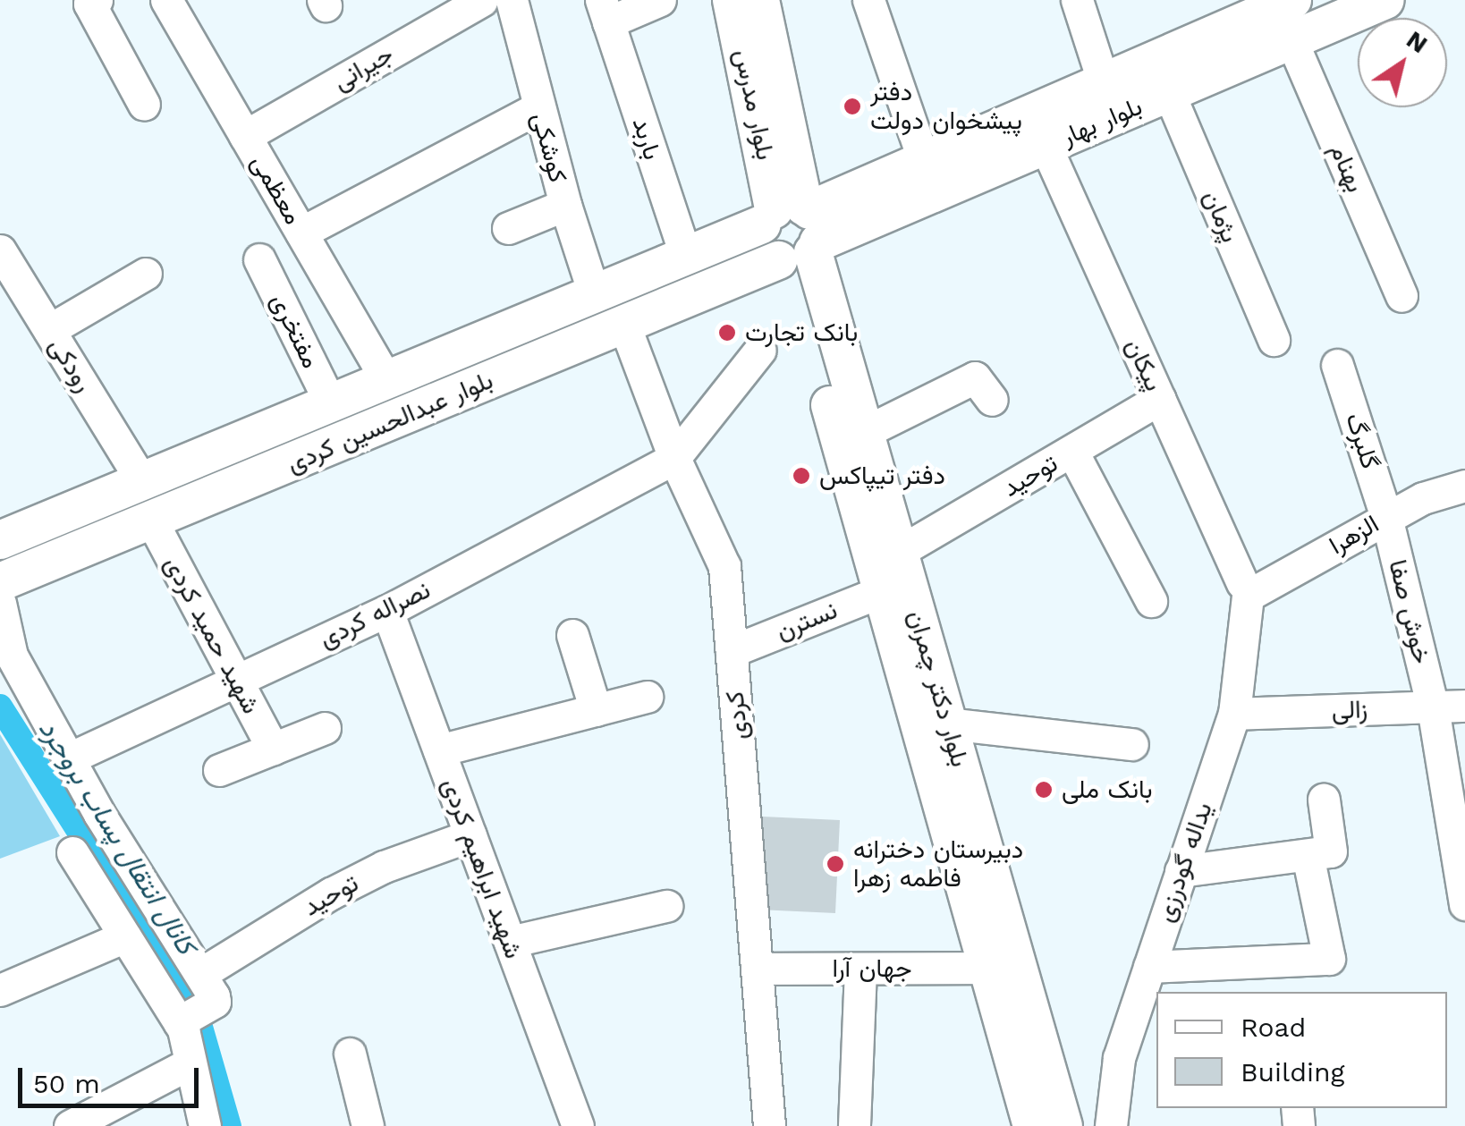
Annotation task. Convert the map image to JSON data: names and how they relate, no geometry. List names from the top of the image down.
{
  "streets": {
    "main road": [
      "بلوار مدرس",
      "بلوار بهار",
      "بلوار عبدالحسین کردی",
      "بلوار دکتر چمران"
    ],
    "street": [
      "جیرانی",
      "باربد",
      "کوشکی",
      "بهنام",
      "معظمی",
      "پژمان",
      "مفتخری",
      "رودکی",
      "پیکان",
      "گلبرگ",
      "توحید",
      "الزهرا",
      "خوش صفا",
      "نصراله کردی",
      "نسترن",
      "شهید حمید کردی",
      "زالی",
      "کردی",
      "یداله گودرزی",
      "شهید ابراهیم کردی",
      "جهان آرا"
    ]
  },
  "crossings": [
    ["جیرانی", "معظمی"],
    ["بلوار مدرس", "بلوار بهار"],
    ["بلوار مدرس", "بلوار عبدالحسین کردی"],
    ["بلوار مدرس", "بلوار دکتر چمران"],
    ["بلوار بهار", "بهنام"],
    ["بلوار بهار", "پژمان"],
    ["بلوار بهار", "پیکان"],
    ["بلوار بهار", "بلوار عبدالحسین کردی"],
    ["بلوار بهار", "بلوار دکتر چمران"],
    ["باربد", "بلوار عبدالحسین کردی"],
    ["کوشکی", "بلوار عبدالحسین کردی"],
    ["معظمی", "بلوار عبدالحسین کردی"],
    ["مفتخری", "بلوار عبدالحسین کردی"],
    ["رودکی", "بلوار عبدالحسین کردی"],
    ["پیکان", "توحید"],
    ["پیکان", "الزهرا"],
    ["پیکان", "یداله گودرزی"],
    ["بلوار عبدالحسین کردی", "شهید حمید کردی"],
    ["بلوار عبدالحسین کردی", "بلوار دکتر چمران"],
    ["بلوار عبدالحسین کردی", "کردی"],
    ["گلبرگ", "الزهرا"],
    ["گلبرگ", "خوش صفا"],
    ["توحید", "بلوار دکتر چمران"],
    ["توحید", "شهید ابراهیم کردی"],
    ["الزهرا", "خوش صفا"],
    ["الزهرا", "یداله گودرزی"],
    ["خوش صفا", "زالی"],
    ["نصراله کردی", "شهید حمید کردی"],
    ["نصراله کردی", "کردی"],
    ["نصراله کردی", "شهید ابراهیم کردی"],
    ["نسترن", "بلوار دکتر چمران"],
    ["نسترن", "کردی"],
    ["بلوار دکتر چمران", "جهان آرا"],
    ["زالی", "یداله گودرزی"],
    ["کردی", "جهان آرا"]
  ],
  "water": ["کانال انتقال پساب بروجرد"],
  "places": [
    "دفتر پیشخوان دولت",
    "بانک تجارت",
    "دفتر تیپاکس",
    "بانک ملی",
    "دبیرستان دخترانه فاطمه زهرا"
  ],
  "legend": ["Road", "Building"],
  "scale_bar": "50 m",
  "north": "top right"
}
